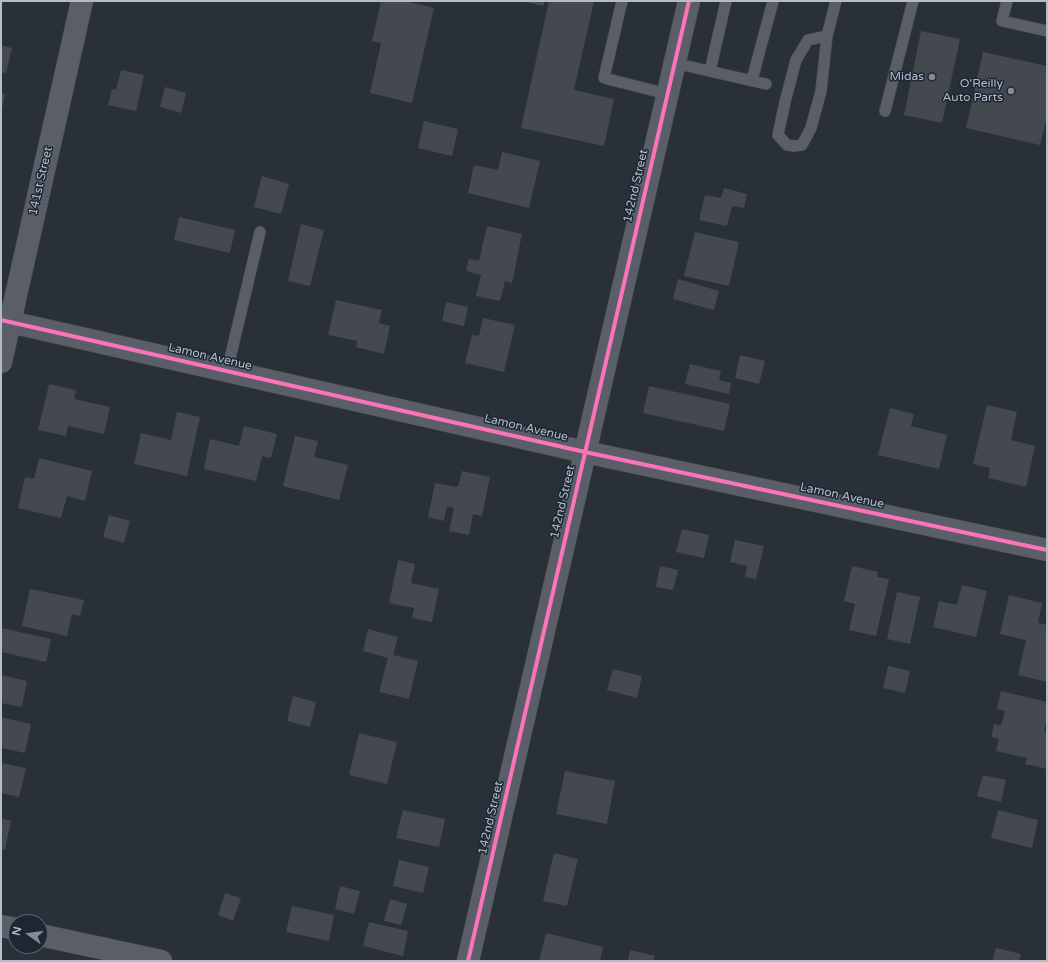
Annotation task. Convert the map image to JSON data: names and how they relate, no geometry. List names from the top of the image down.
{
  "streets": {
    "street": ["141st Street", "142nd Street", "Lamon Avenue"]
  },
  "crossings": [
    ["141st Street", "Lamon Avenue"],
    ["142nd Street", "Lamon Avenue"]
  ],
  "places": ["Midas", "O'Reilly Auto Parts"],
  "north": "left"
}
